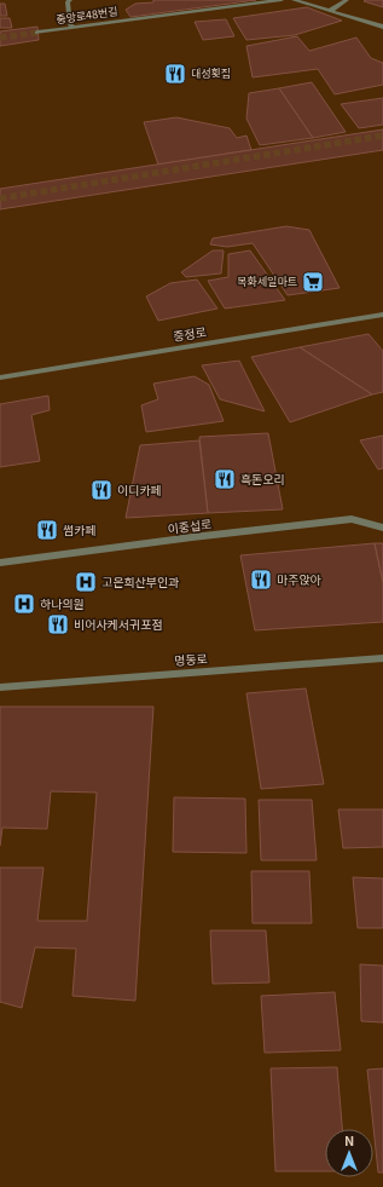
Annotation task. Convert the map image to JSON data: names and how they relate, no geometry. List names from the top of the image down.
{
  "streets": {
    "street": [
      "중앙로48번길",
      "중정로",
      "이중섭로",
      "명동로"
    ]
  },
  "places": {
    "restaurant": [
      "대성횟집",
      "흑돈오리",
      "이디카페",
      "썸카페",
      "마주앉아",
      "비어사케서귀포점"
    ],
    "supermarket": ["목화세일마트"],
    "hospital": ["고은희산부인과", "하나의원"]
  },
  "north": "top"
}
